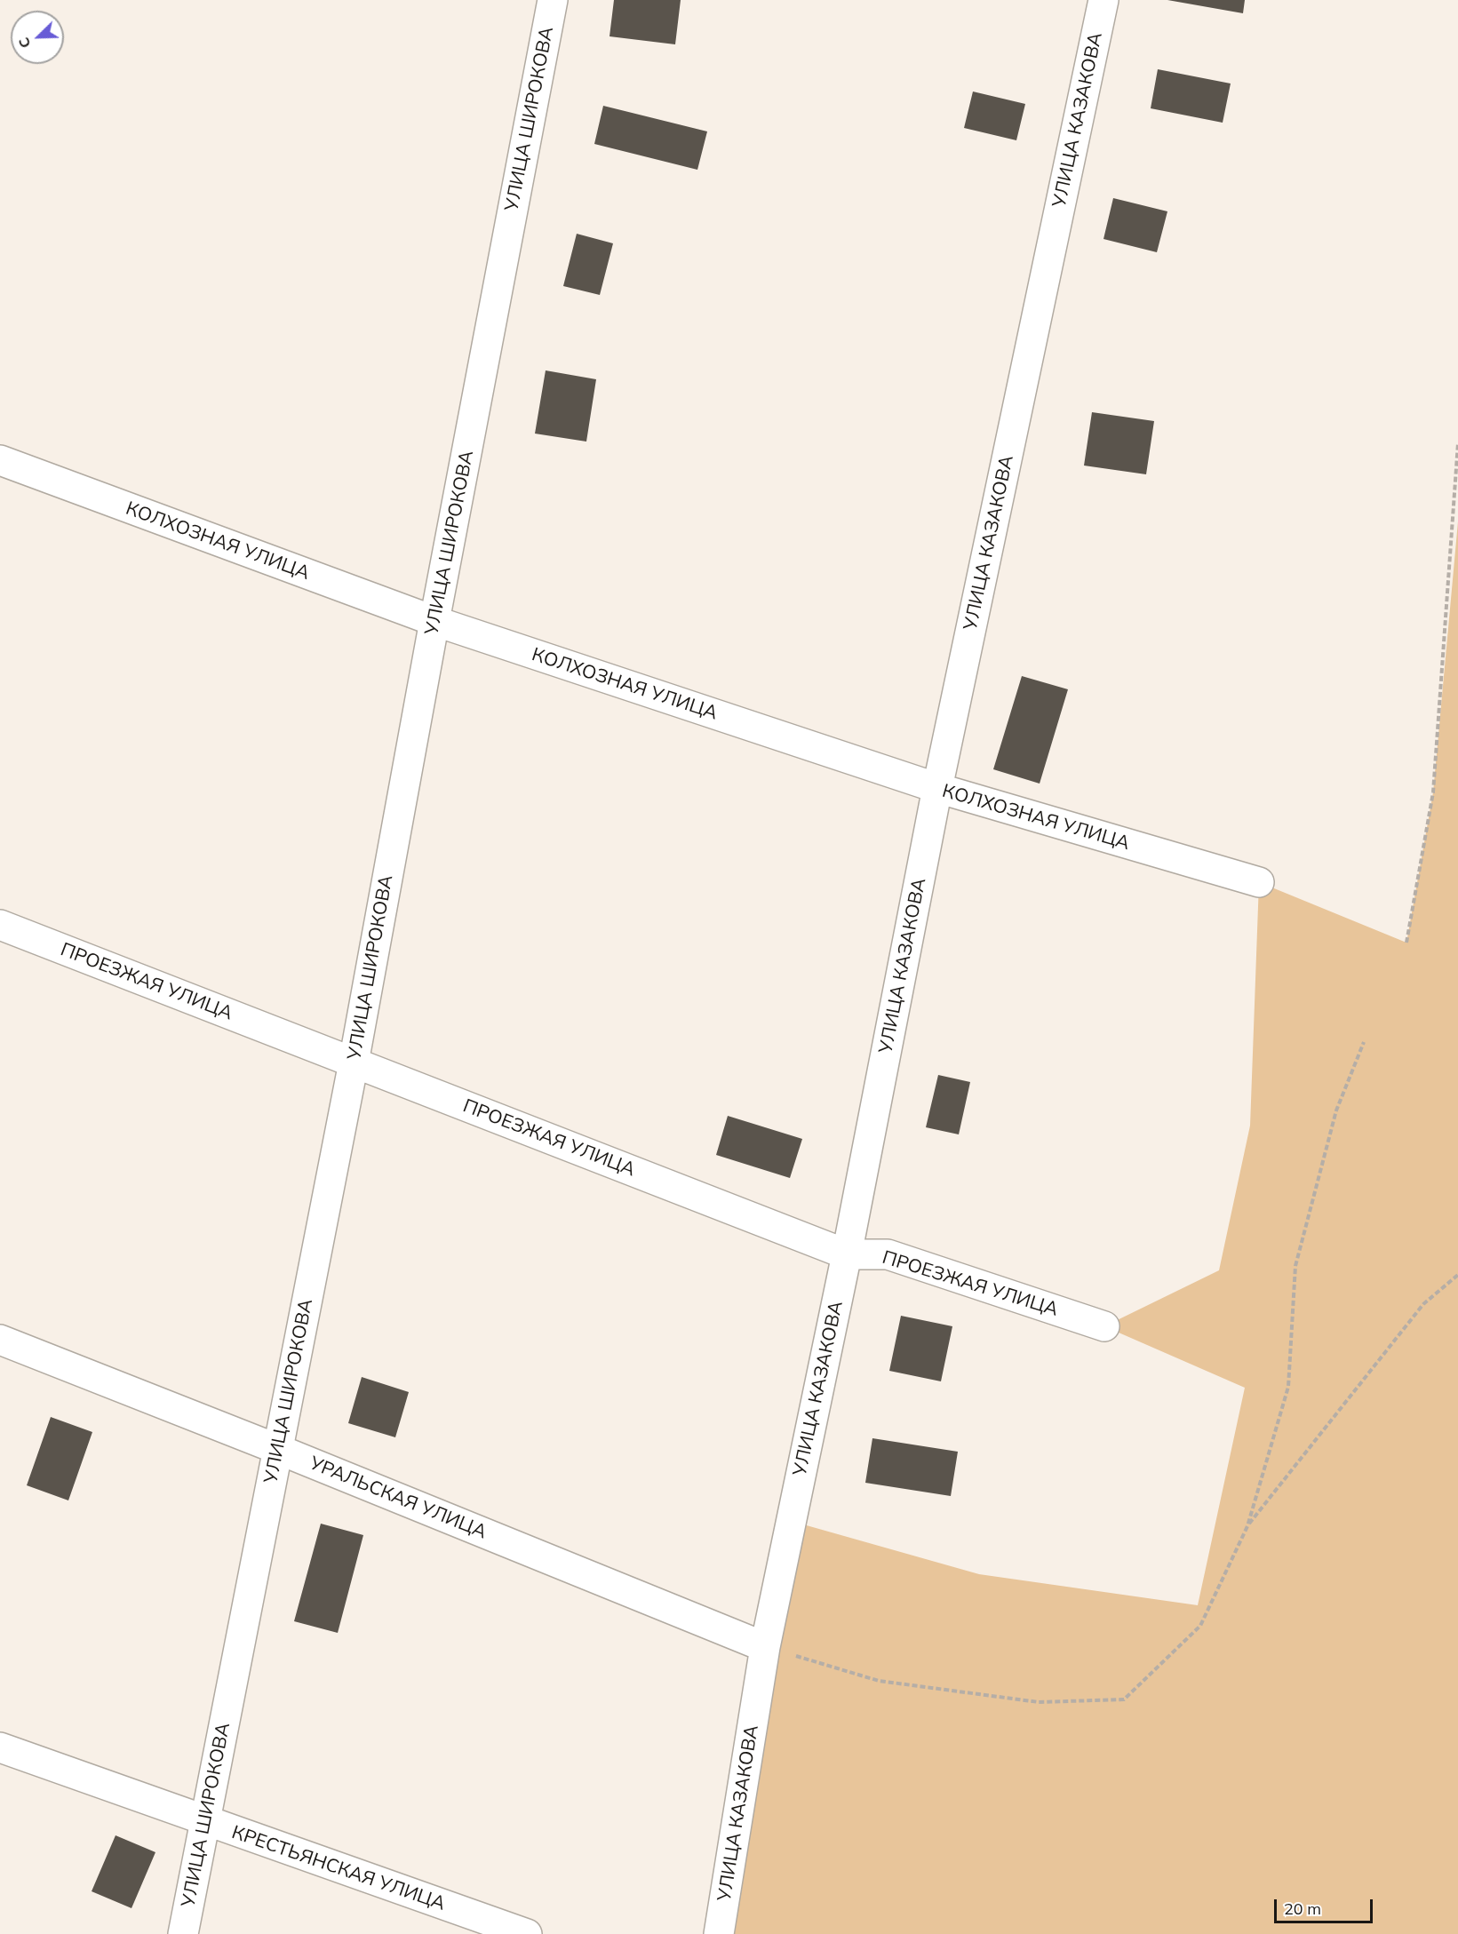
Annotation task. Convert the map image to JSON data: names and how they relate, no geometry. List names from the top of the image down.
{
  "streets": {
    "street": [
      "УЛИЦА ШИРОКОВА",
      "УЛИЦА КАЗАКОВА",
      "КОЛХОЗНАЯ УЛИЦА",
      "ПРОЕЗЖАЯ УЛИЦА",
      "УРАЛЬСКАЯ УЛИЦА",
      "КРЕСТЬЯНСКАЯ УЛИЦА"
    ]
  },
  "crossings": [
    ["УЛИЦА ШИРОКОВА", "КОЛХОЗНАЯ УЛИЦА"],
    ["УЛИЦА ШИРОКОВА", "ПРОЕЗЖАЯ УЛИЦА"],
    ["УЛИЦА ШИРОКОВА", "УРАЛЬСКАЯ УЛИЦА"],
    ["УЛИЦА ШИРОКОВА", "КРЕСТЬЯНСКАЯ УЛИЦА"],
    ["УЛИЦА КАЗАКОВА", "КОЛХОЗНАЯ УЛИЦА"],
    ["УЛИЦА КАЗАКОВА", "ПРОЕЗЖАЯ УЛИЦА"],
    ["УЛИЦА КАЗАКОВА", "УРАЛЬСКАЯ УЛИЦА"]
  ],
  "scale_bar": "20 m",
  "north": "bottom left"
}
